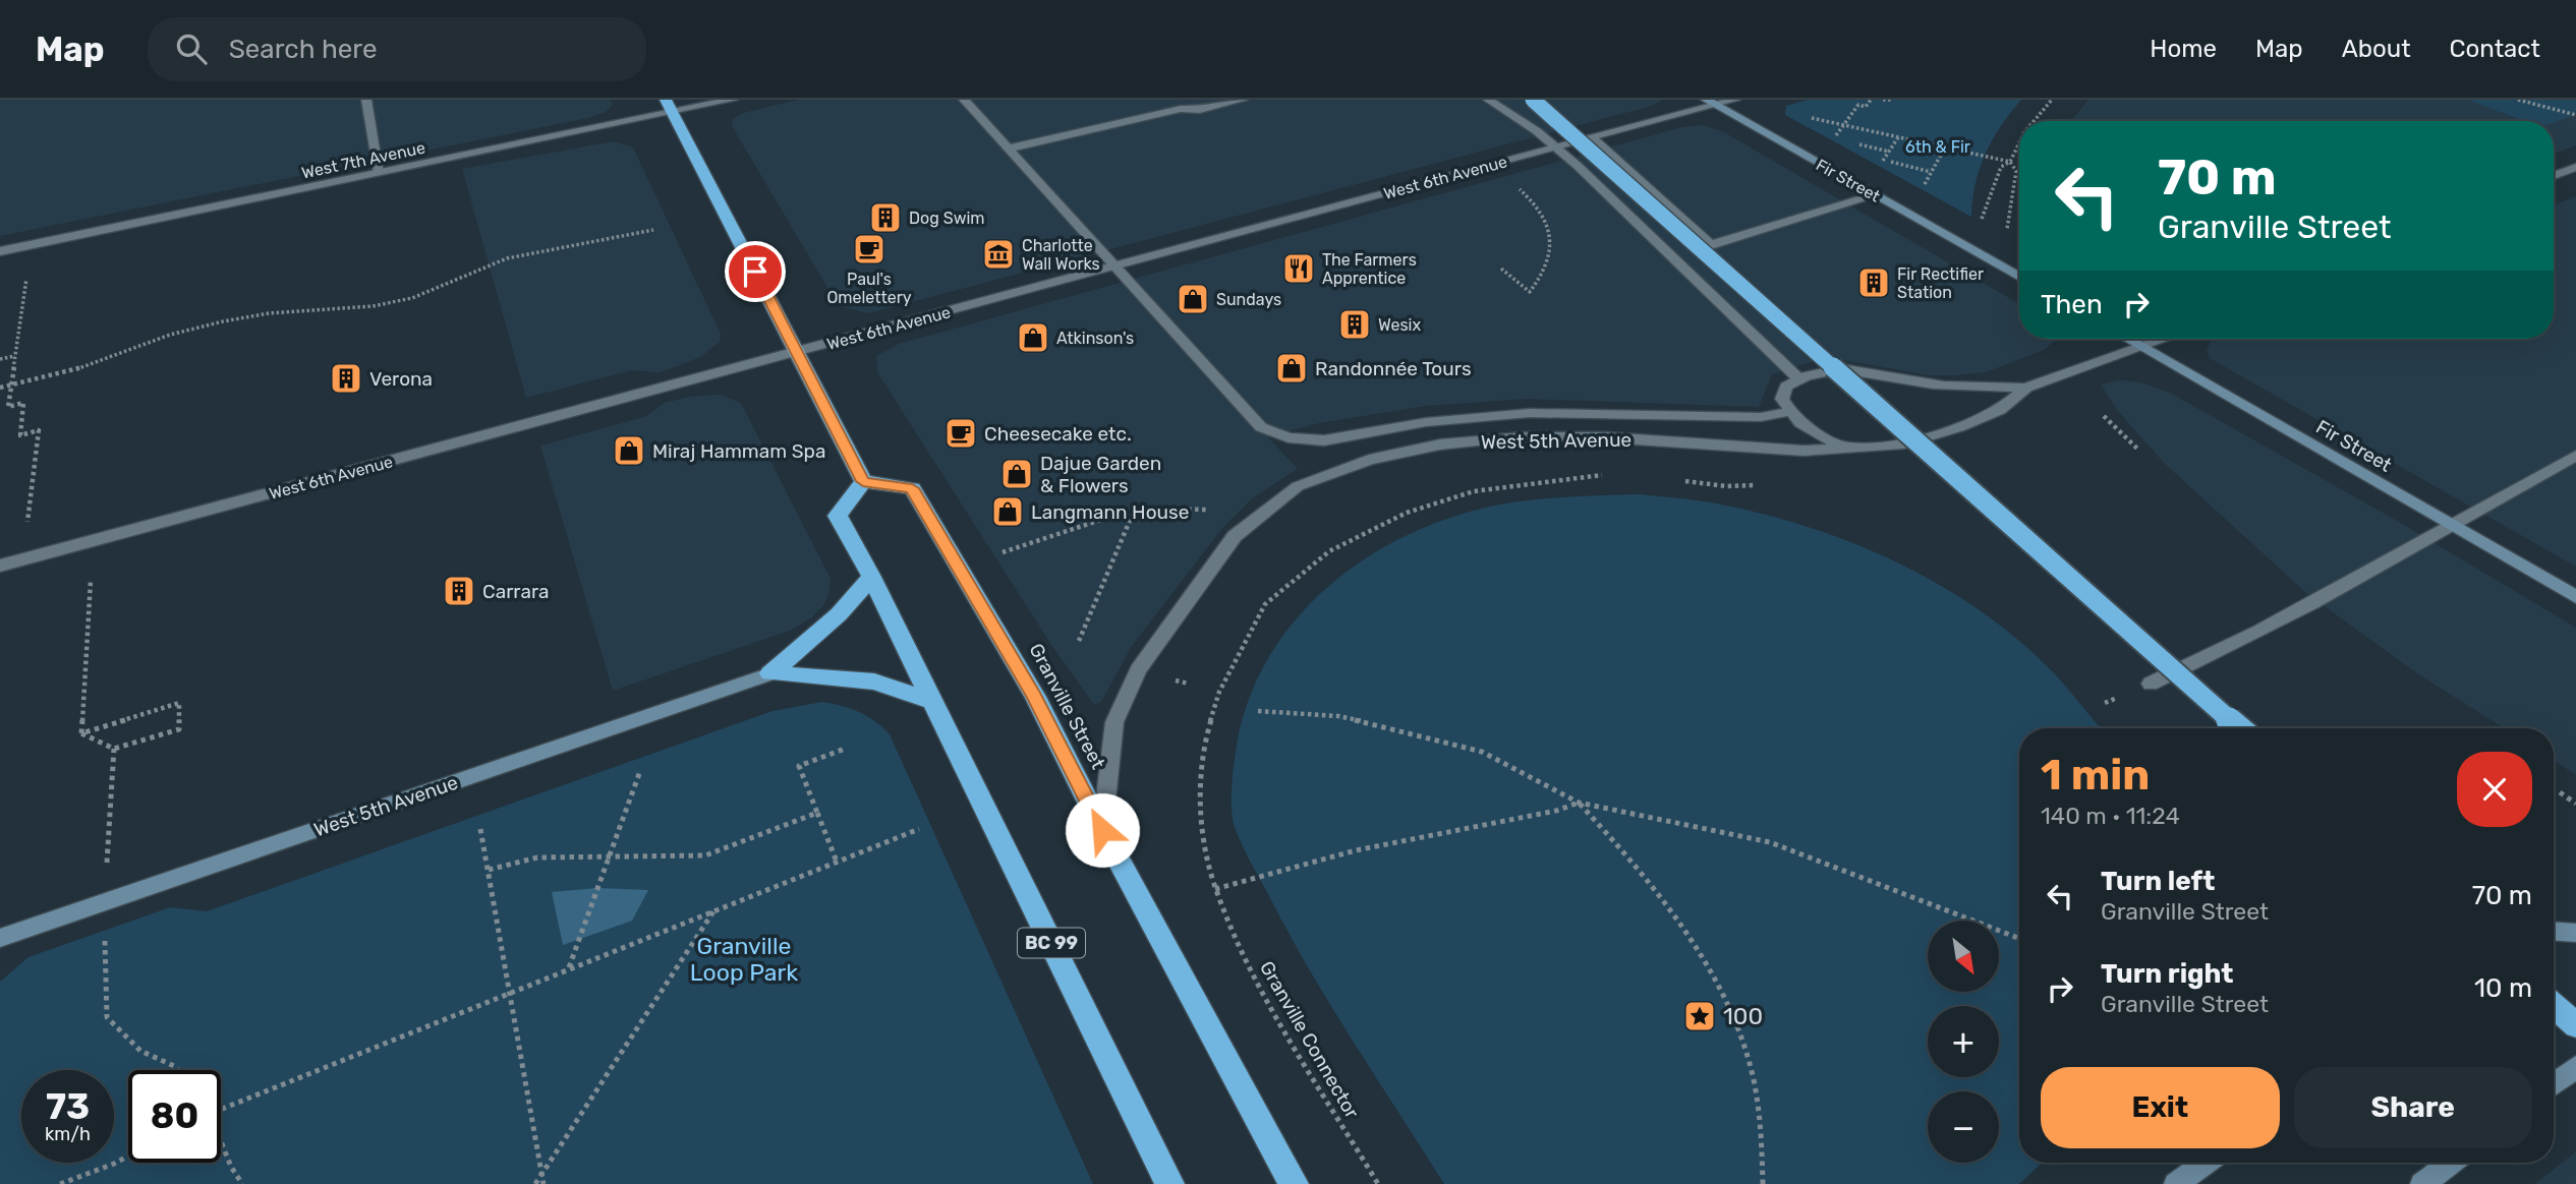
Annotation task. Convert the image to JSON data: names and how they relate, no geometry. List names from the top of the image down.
{
  "streets": {
    "highway": ["Granville Street", "BC 99"],
    "street": [
      "West 7th Avenue",
      "West 6th Avenue",
      "Fir Street",
      "West 5th Avenue"
    ],
    "path": ["Granville Connector"]
  },
  "crossings": [
    ["West 6th Avenue", "Fir Street"],
    ["Fir Street", "West 5th Avenue"],
    ["West 5th Avenue", "Granville Street"],
    ["Granville Street", "BC 99"]
  ],
  "parks": ["6th & Fir", "Granville Loop Park"],
  "places": {
    "building": [
      "Dog Swim",
      "Fir Rectifier Station",
      "Wesix",
      "Verona",
      "Carrara"
    ],
    "cafe": ["Paul's Omelettery", "Cheesecake etc."],
    "museum": ["Charlotte Wall Works"],
    "restaurant": ["The Farmers Apprentice"],
    "shop": [
      "Sundays",
      "Atkinson's",
      "Randonnée Tours",
      "Miraj Hammam Spa",
      "Dajue Garden & Flowers",
      "Langmann House"
    ],
    "place": ["100"]
  },
  "north": "bottom right",
  "page": {
    "header": "Map",
    "search": "Search here",
    "nav": [
      "Home",
      "Map",
      "About",
      "Contact"
    ],
    "turn": ["70 m", "Granville Street"],
    "then": "Then",
    "heading": ["1 min", "140 m · 11:24"],
    "list": [
      {
        "name": "Turn left",
        "note": "Granville Street",
        "value": "70 m"
      },
      {
        "name": "Turn right",
        "note": "Granville Street",
        "value": "10 m"
      }
    ],
    "map_buttons": ["+", "−"],
    "buttons": ["Exit", "Share"],
    "speed": "73 km/h",
    "limit": "80"
  }
}
